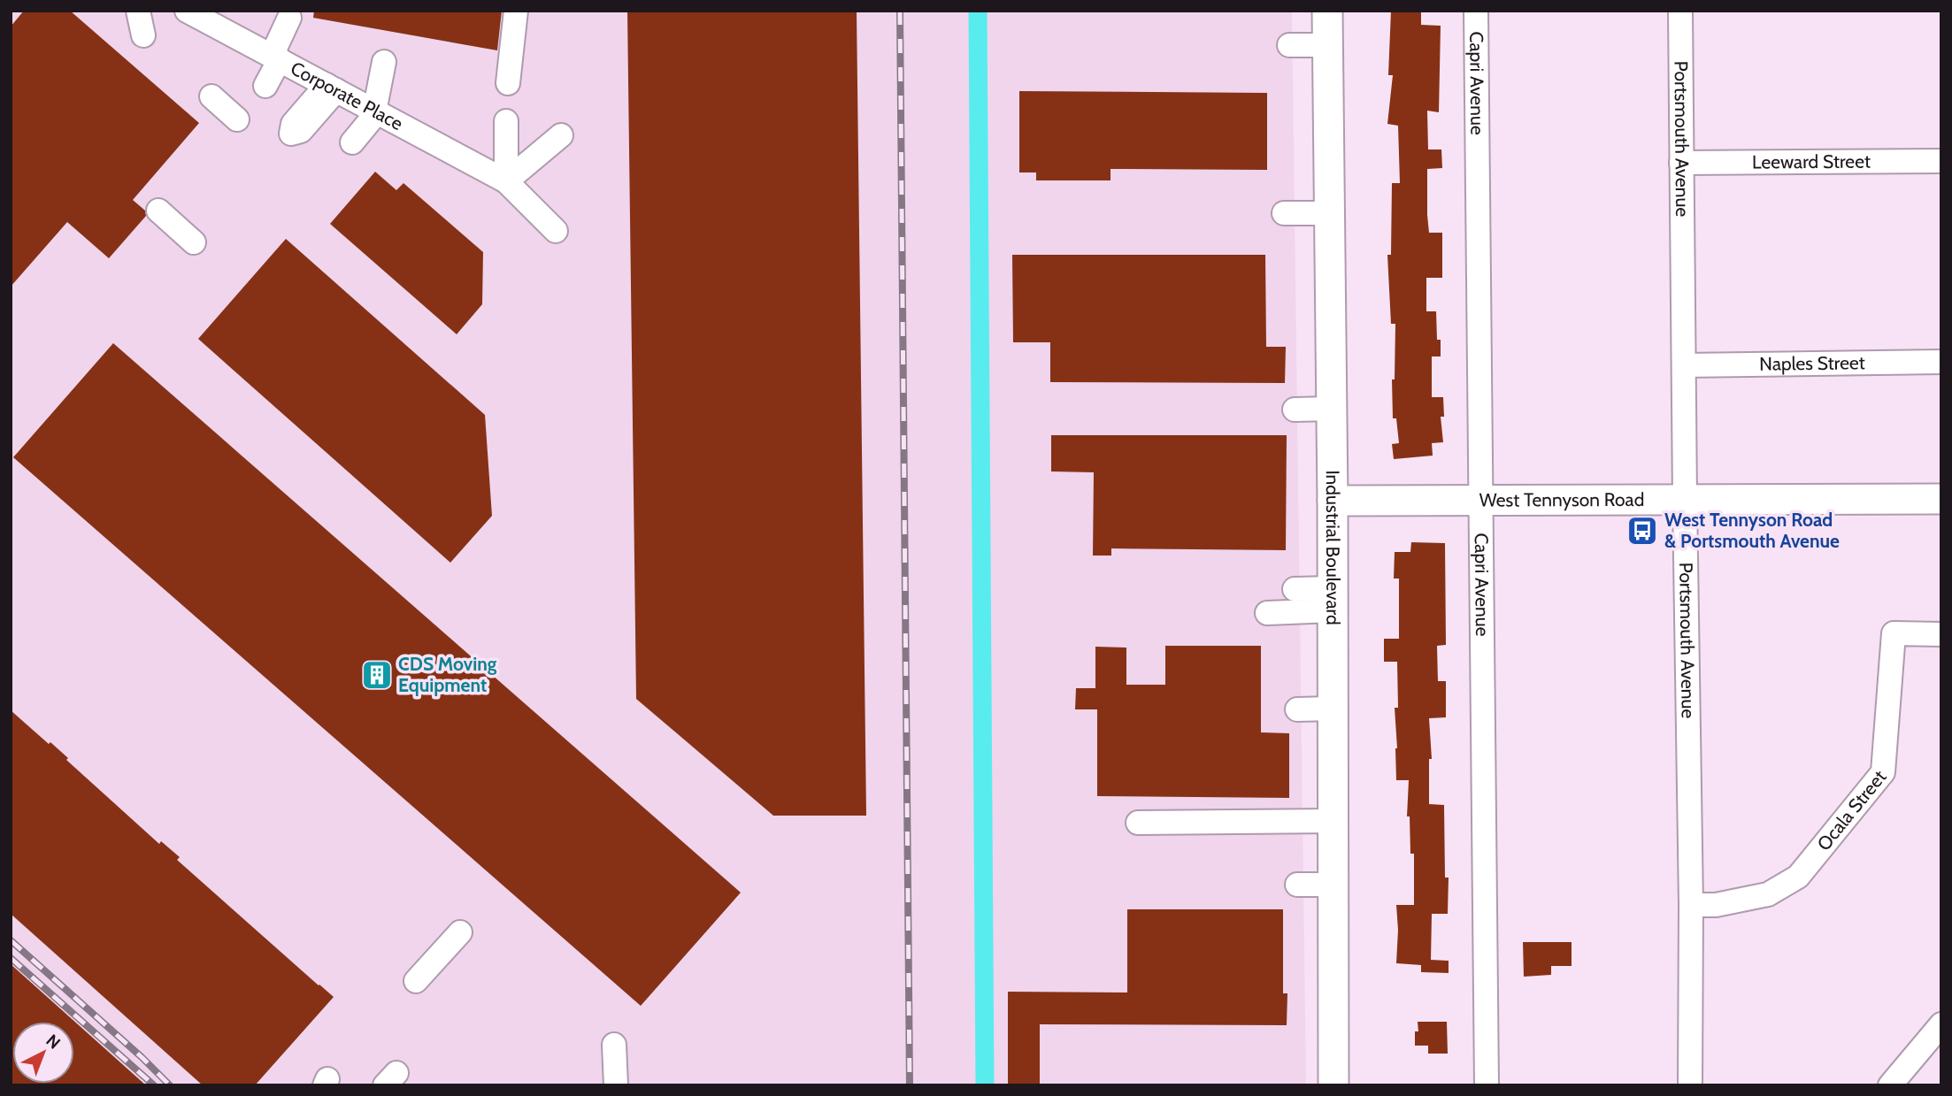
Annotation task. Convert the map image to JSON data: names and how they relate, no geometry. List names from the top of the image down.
{
  "streets": {
    "main road": ["West Tennyson Road", "Industrial Boulevard"],
    "street": [
      "Capri Avenue",
      "Corporate Place",
      "Portsmouth Avenue",
      "Leeward Street",
      "Naples Street",
      "Ocala Street"
    ]
  },
  "crossings": [
    ["Capri Avenue", "West Tennyson Road"],
    ["Portsmouth Avenue", "Leeward Street"],
    ["Portsmouth Avenue", "Naples Street"],
    ["Portsmouth Avenue", "West Tennyson Road"],
    ["Portsmouth Avenue", "Ocala Street"],
    ["West Tennyson Road", "Industrial Boulevard"]
  ],
  "places": {
    "bus stop": ["West Tennyson Road & Portsmouth Avenue"],
    "building": ["CDS Moving Equipment"]
  },
  "north": "top right"
}
